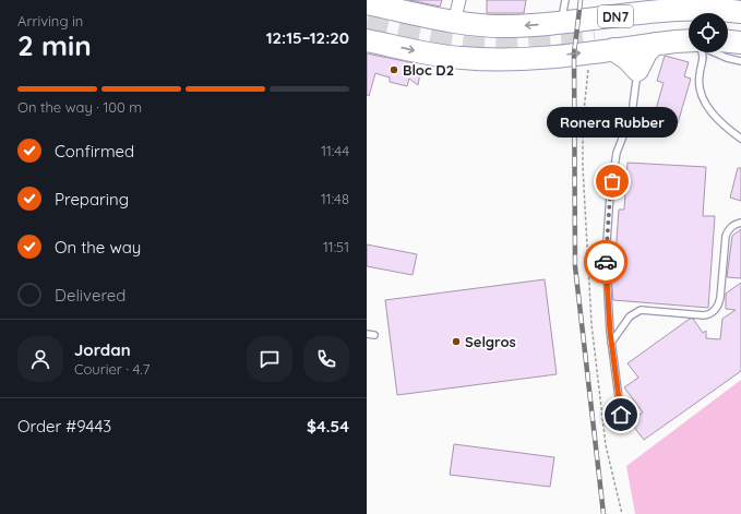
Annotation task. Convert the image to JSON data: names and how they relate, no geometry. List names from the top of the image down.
{
  "streets": {
    "highway": ["DN7"]
  },
  "places": ["Bloc D2", "Ronera Rubber", "Selgros"],
  "page": {
    "heading": ["2 min", "Arriving in", "12:15–12:20"],
    "panel": [
      "Jordan",
      "Courier · 4.7",
      "Order #9443",
      "$4.54"
    ],
    "bar": "On the way · 100 m",
    "bubble": "Ronera Rubber",
    "list": [
      ["Confirmed", "11:44"],
      ["Preparing", "11:48"],
      ["On the way", "11:51"],
      "Delivered"
    ]
  }
}
